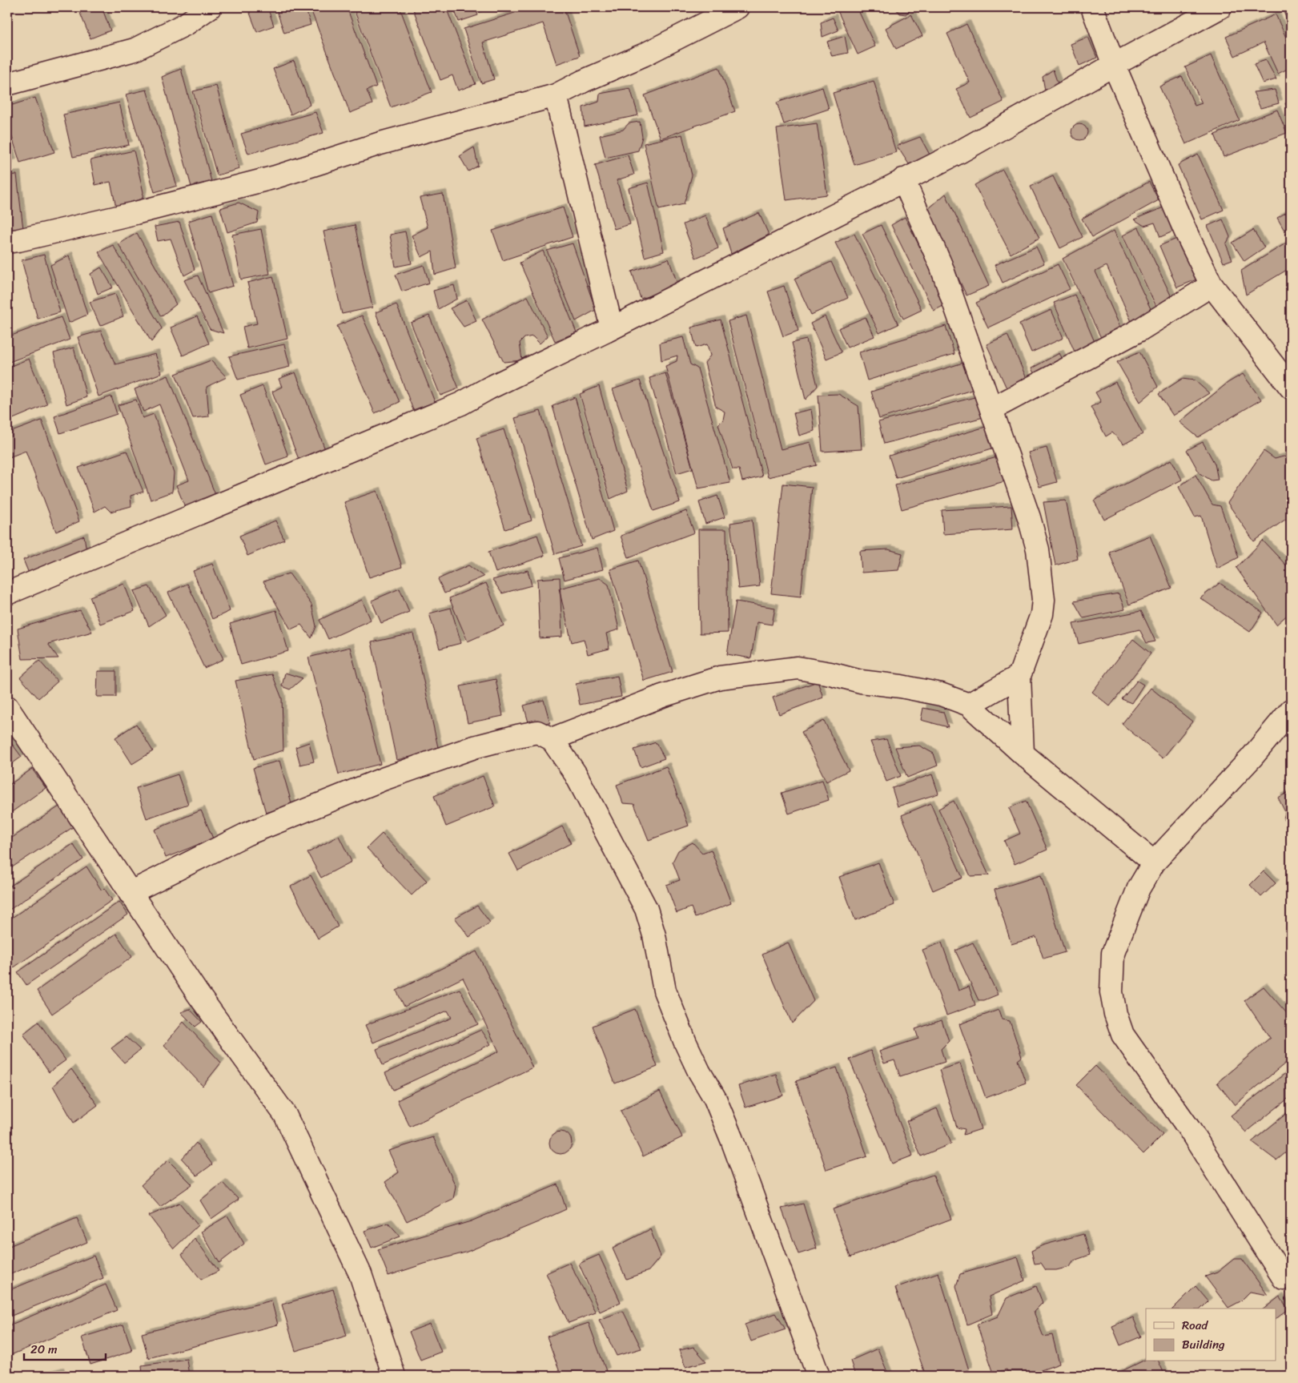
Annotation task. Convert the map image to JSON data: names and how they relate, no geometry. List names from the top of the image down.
{
  "legend": ["Road", "Building"],
  "scale_bar": "20 m"
}
